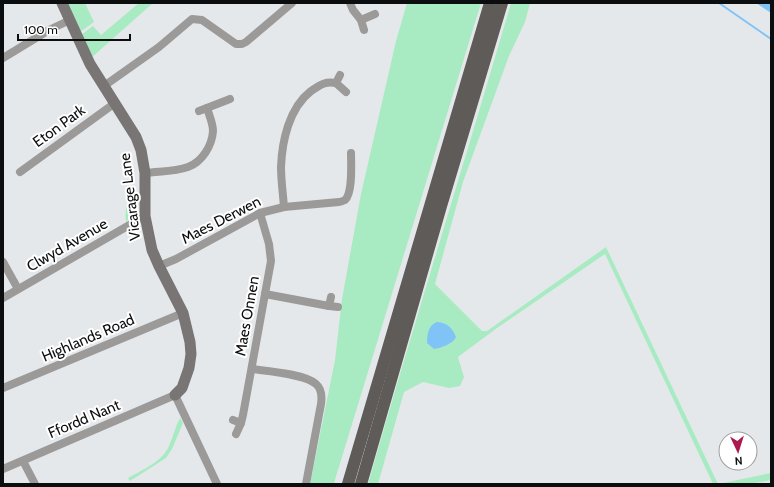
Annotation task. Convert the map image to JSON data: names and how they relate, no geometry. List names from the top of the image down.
{
  "streets": {
    "street": [
      "Eton Park",
      "Vicarage Lane",
      "Maes Derwen",
      "Clwyd Avenue",
      "Maes Onnen",
      "Highlands Road",
      "Ffordd Nant"
    ]
  },
  "crossings": [
    ["Eton Park", "Vicarage Lane"],
    ["Vicarage Lane", "Maes Derwen"],
    ["Vicarage Lane", "Clwyd Avenue"],
    ["Vicarage Lane", "Highlands Road"],
    ["Vicarage Lane", "Ffordd Nant"],
    ["Maes Derwen", "Maes Onnen"]
  ],
  "scale_bar": "100 m",
  "north": "bottom"
}
